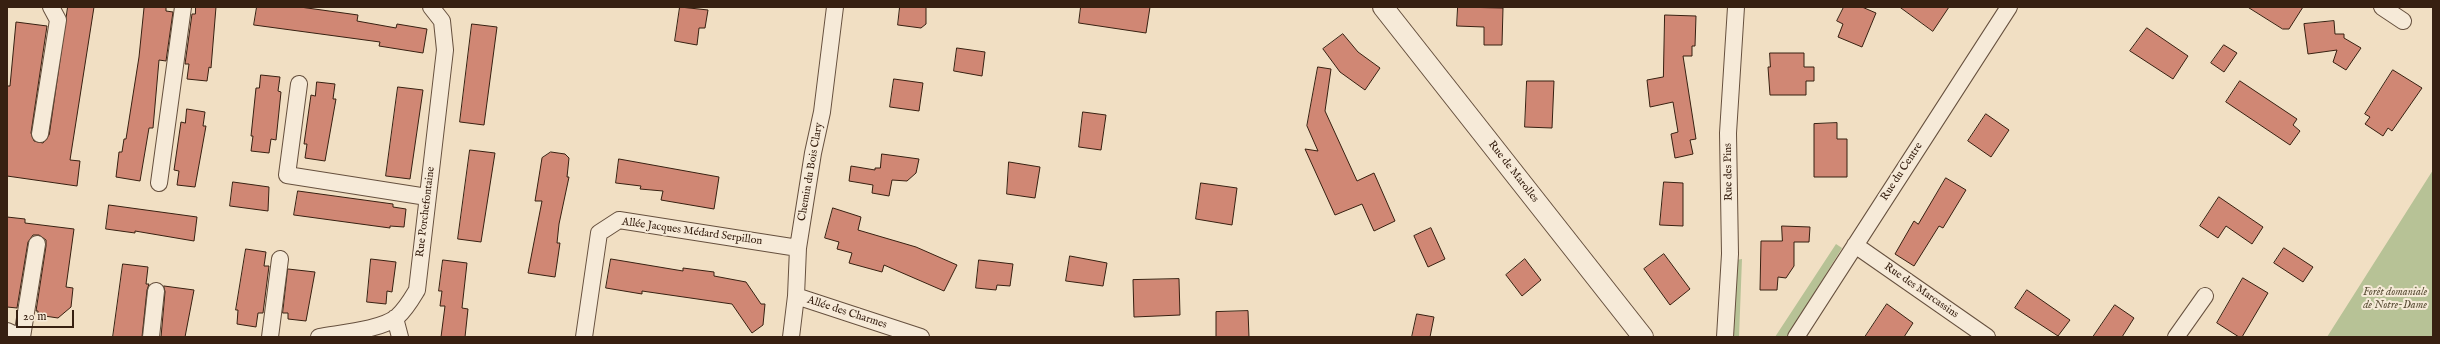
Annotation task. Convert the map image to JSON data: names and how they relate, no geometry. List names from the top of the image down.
{
  "streets": {
    "street": [
      "Chemin du Bois Clary",
      "Rue de Marolles",
      "Rue des Pins",
      "Rue du Centre",
      "Rue Porchefontaine",
      "Allée Jacques Médard Serpillon",
      "Rue des Marcassins",
      "Allée des Charmes"
    ]
  },
  "crossings": [
    ["Chemin du Bois Clary", "Allée Jacques Médard Serpillon"],
    ["Chemin du Bois Clary", "Allée des Charmes"],
    ["Rue du Centre", "Rue des Marcassins"]
  ],
  "parks": ["Forêt domaniale de Notre-Dame"],
  "scale_bar": "20 m"
}
